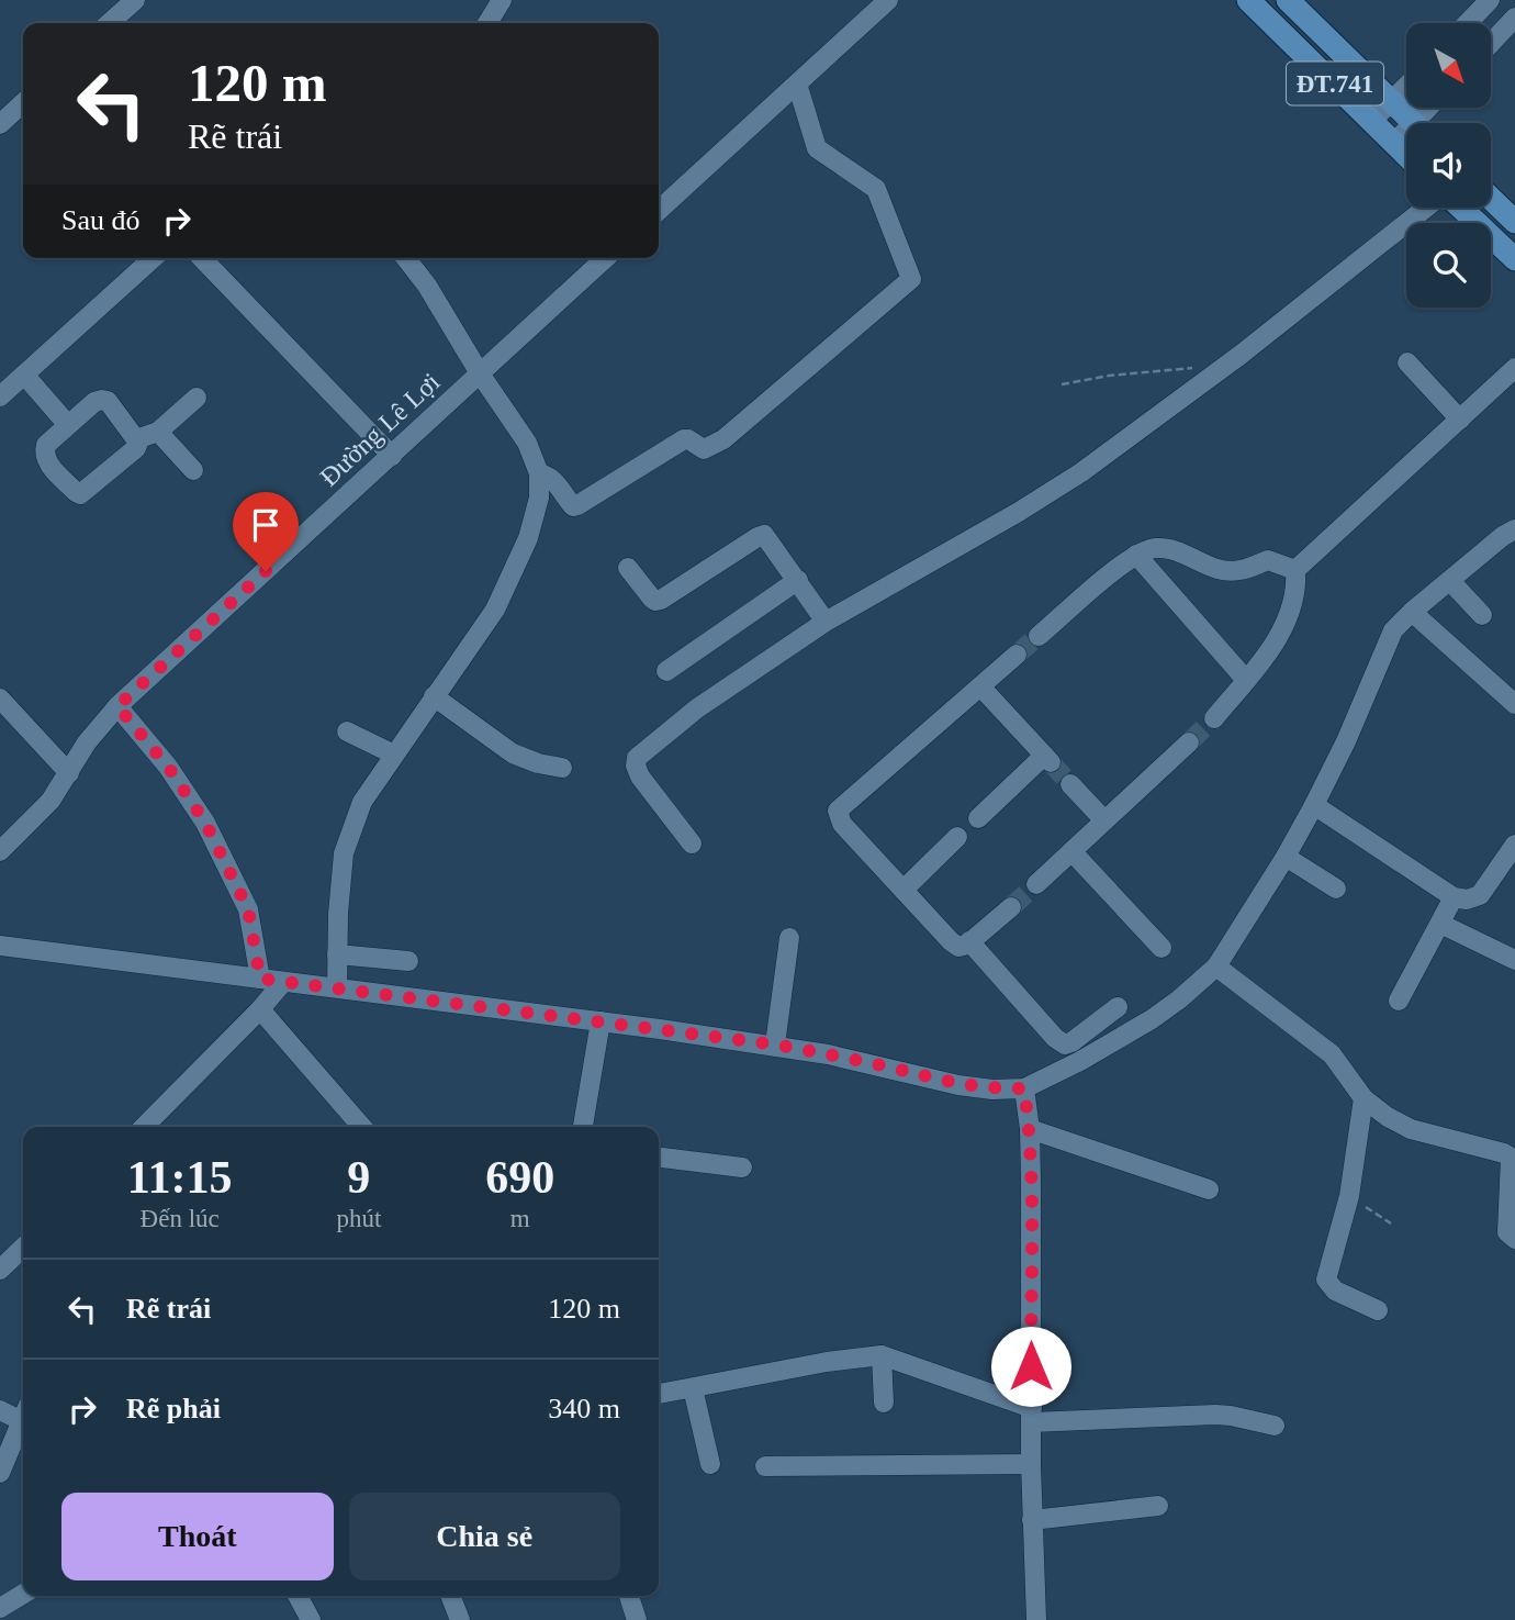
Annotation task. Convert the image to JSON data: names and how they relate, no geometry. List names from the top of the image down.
{
  "streets": {
    "main road": ["ĐT.741"],
    "street": ["Đường Lê Lợi"]
  },
  "north": "bottom right",
  "page": {
    "turn": ["120 m", "Rẽ trái"],
    "then": "Sau đó",
    "eta": [
      "11:15",
      "Đến lúc",
      "9",
      "phút",
      "690",
      "m"
    ],
    "list": [
      {
        "name": "Rẽ trái",
        "value": "120 m"
      },
      {
        "name": "Rẽ phải",
        "value": "340 m"
      }
    ],
    "buttons": ["Thoát", "Chia sẻ"]
  }
}
